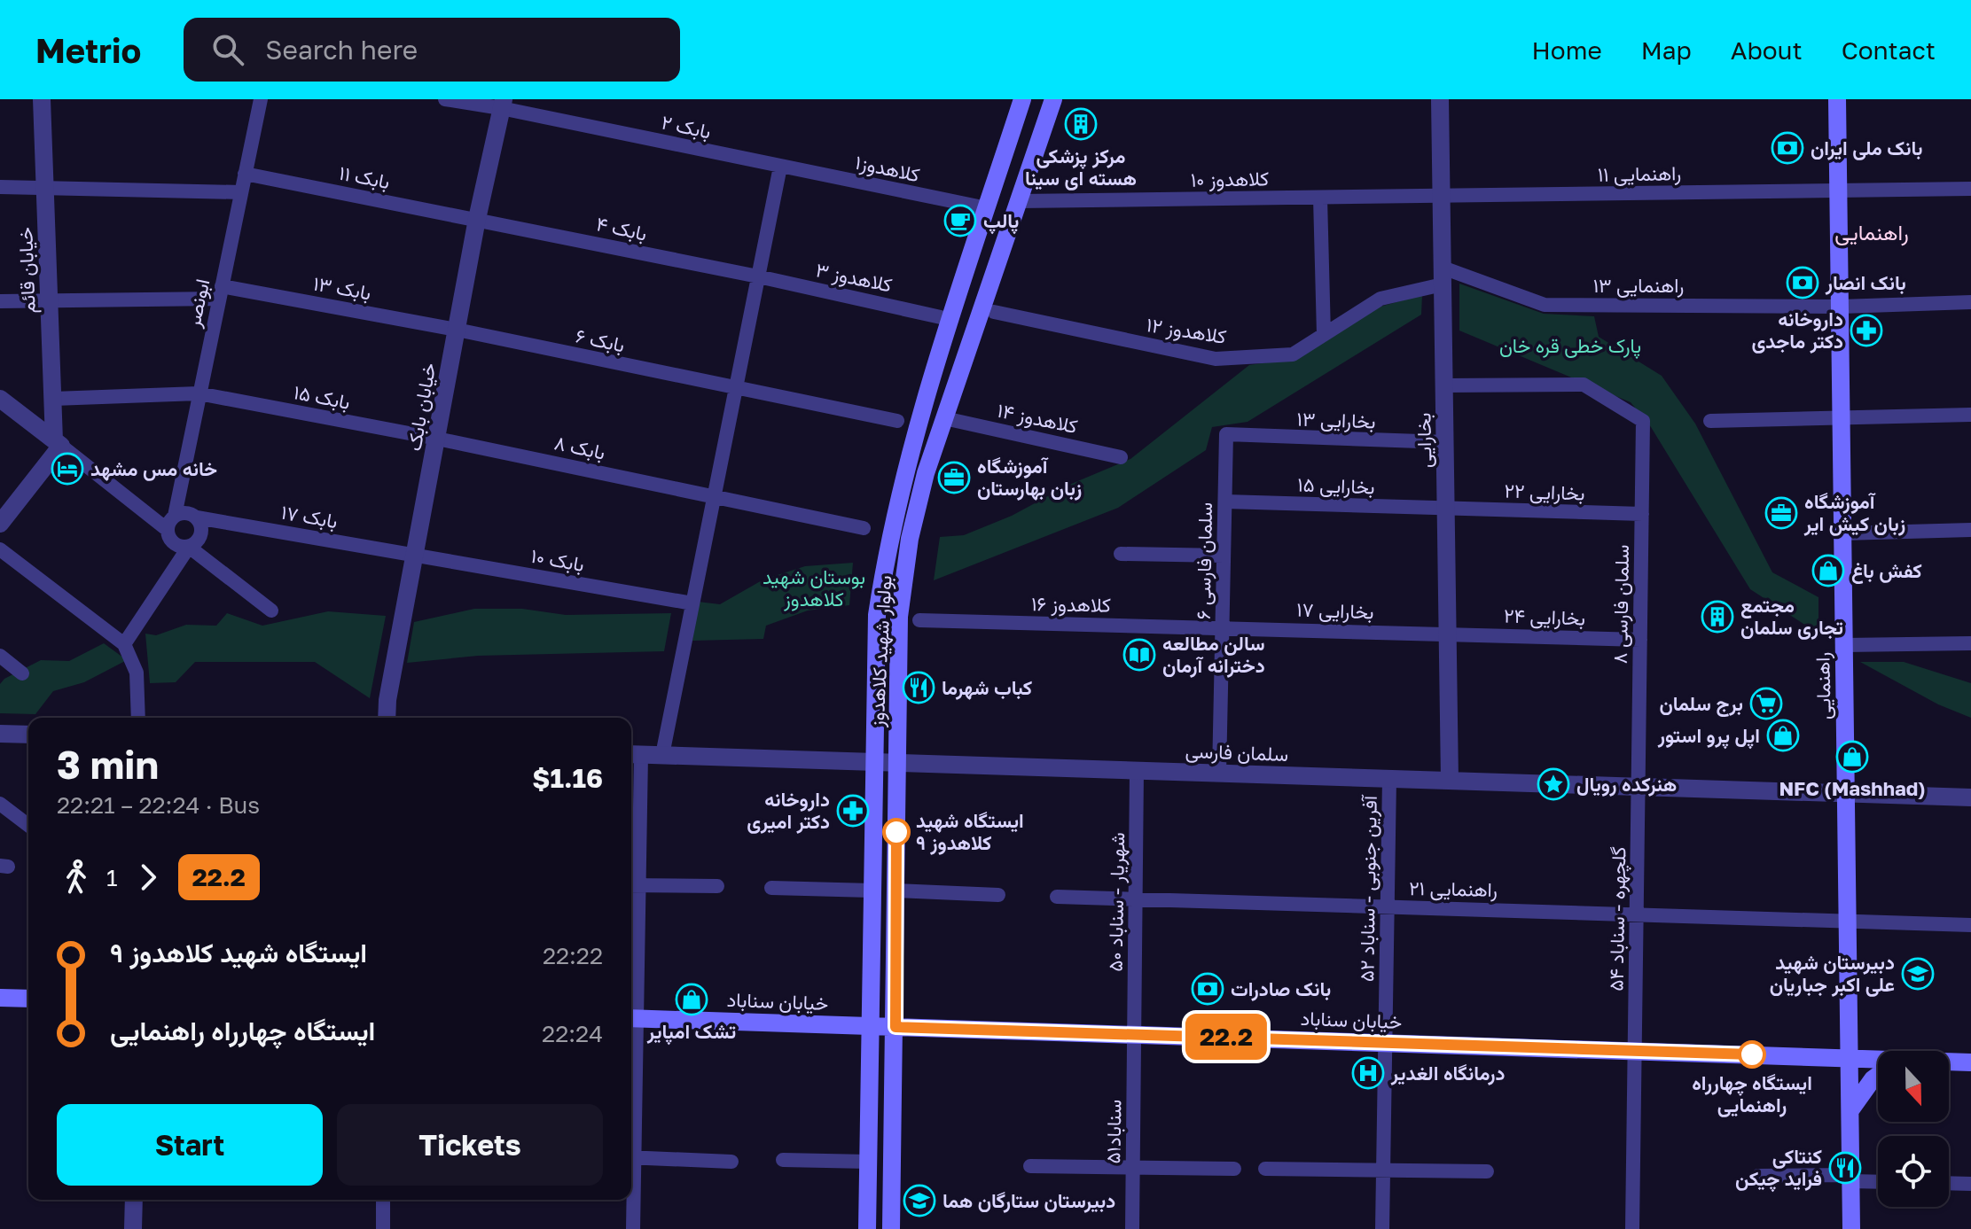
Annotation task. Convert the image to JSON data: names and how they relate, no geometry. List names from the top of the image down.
{
  "streets": {
    "main road": ["بولوار شهید کلاهدوز", "راهنمایی", "خیابان سناباد"],
    "street": [
      "بابک ۲",
      "کلاهدوز۱",
      "راهنمایی ۱۱",
      "بابک ۱۱",
      "کلاهدوز ۱۰",
      "بابک ۴",
      "خیابان قائم",
      "کلاهدوز ۳",
      "راهنمایی ۱۳",
      "بابک ۱۳",
      "ابونصر",
      "کلاهدوز ۱۲",
      "بابک ۶",
      "بابک ۱۵",
      "خیابان بابک",
      "کلاهدوز ۱۴",
      "بخارایی ۱۳",
      "بخارایی",
      "بابک ۸",
      "بخارایی ۱۵",
      "بخارایی ۲۲",
      "بابک ۱۷",
      "بابک ۱۰",
      "سلمان فارسی ۶",
      "کلاهدوز ۱۶",
      "سلمان فارسی ۸",
      "بخارایی ۱۷",
      "بخارایی ۲۴",
      "سلمان فارسی",
      "آفرین جنوبی - سناباد ۵۲",
      "راهنمایی ۲۱",
      "شهریار - سناباد ۵۰",
      "گلچهره - سناباد ۵۴",
      "سناباد۵۱"
    ]
  },
  "crossings": [
    ["بابک ۲", "کلاهدوز۱"],
    ["بابک ۲", "خیابان بابک"],
    ["کلاهدوز۱", "بولوار شهید کلاهدوز"],
    ["راهنمایی ۱۱", "کلاهدوز ۱۰"],
    ["راهنمایی ۱۱", "بخارایی"],
    ["راهنمایی ۱۱", "راهنمایی"],
    ["بابک ۱۱", "بابک ۴"],
    ["بابک ۱۱", "ابونصر"],
    ["بابک ۱۱", "خیابان بابک"],
    ["کلاهدوز ۱۰", "بخارایی"],
    ["کلاهدوز ۱۰", "بولوار شهید کلاهدوز"],
    ["بابک ۴", "کلاهدوز ۳"],
    ["بابک ۴", "خیابان بابک"],
    ["خیابان قائم", "بابک ۱۳"],
    ["خیابان قائم", "بابک ۱۵"],
    ["راهنمایی ۱۳", "کلاهدوز ۱۲"],
    ["راهنمایی ۱۳", "بخارایی"],
    ["راهنمایی ۱۳", "راهنمایی"],
    ["بابک ۱۳", "ابونصر"],
    ["بابک ۱۳", "بابک ۶"],
    ["بابک ۱۳", "خیابان بابک"],
    ["ابونصر", "بابک ۱۵"],
    ["ابونصر", "بابک ۱۷"],
    ["کلاهدوز ۱۲", "بخارایی"],
    ["بابک ۶", "خیابان بابک"],
    ["بابک ۱۵", "خیابان بابک"],
    ["بابک ۱۵", "بابک ۸"],
    ["خیابان بابک", "بابک ۸"],
    ["خیابان بابک", "بابک ۱۷"],
    ["خیابان بابک", "بابک ۱۰"],
    ["کلاهدوز ۱۴", "بولوار شهید کلاهدوز"],
    ["بخارایی ۱۳", "بخارایی"],
    ["بخارایی ۱۳", "سلمان فارسی ۶"],
    ["بخارایی", "بخارایی ۱۵"],
    ["بخارایی", "بخارایی ۲۲"],
    ["بخارایی", "سلمان فارسی ۸"],
    ["بخارایی", "بخارایی ۱۷"],
    ["بخارایی", "بخارایی ۲۴"],
    ["بخارایی", "سلمان فارسی"],
    ["بخارایی ۱۵", "بخارایی ۲۲"],
    ["بخارایی ۱۵", "سلمان فارسی ۶"],
    ["بخارایی ۲۲", "سلمان فارسی ۸"],
    ["بابک ۱۷", "بابک ۱۰"],
    ["سلمان فارسی ۶", "کلاهدوز ۱۶"],
    ["سلمان فارسی ۶", "بخارایی ۱۷"],
    ["سلمان فارسی ۶", "سلمان فارسی"],
    ["کلاهدوز ۱۶", "بخارایی ۱۷"],
    ["سلمان فارسی ۸", "بخارایی ۲۴"],
    ["سلمان فارسی ۸", "سلمان فارسی"],
    ["سلمان فارسی ۸", "گلچهره - سناباد ۵۴"],
    ["بخارایی ۱۷", "بخارایی ۲۴"],
    ["بولوار شهید کلاهدوز", "سلمان فارسی"],
    ["بولوار شهید کلاهدوز", "خیابان سناباد"],
    ["راهنمایی", "سلمان فارسی"],
    ["راهنمایی", "راهنمایی ۲۱"],
    ["راهنمایی", "خیابان سناباد"],
    ["سلمان فارسی", "آفرین جنوبی - سناباد ۵۲"],
    ["سلمان فارسی", "شهریار - سناباد ۵۰"],
    ["سلمان فارسی", "گلچهره - سناباد ۵۴"],
    ["آفرین جنوبی - سناباد ۵۲", "راهنمایی ۲۱"],
    ["آفرین جنوبی - سناباد ۵۲", "خیابان سناباد"],
    ["راهنمایی ۲۱", "شهریار - سناباد ۵۰"],
    ["راهنمایی ۲۱", "گلچهره - سناباد ۵۴"],
    ["شهریار - سناباد ۵۰", "خیابان سناباد"],
    ["شهریار - سناباد ۵۰", "سناباد۵۱"],
    ["گلچهره - سناباد ۵۴", "خیابان سناباد"],
    ["خیابان سناباد", "سناباد۵۱"]
  ],
  "districts": ["راهنمایی"],
  "parks": ["پارک خطی قره خان", "بوستان شهید کلاهدوز"],
  "places": {
    "building": ["مرکز پزشکی هسته ای سینا", "مجتمع تجاری سلمان"],
    "bank": ["بانک ملی ایران", "بانک انصار", "بانک صادرات"],
    "cafe": ["پالپ"],
    "pharmacy": ["داروخانه دکتر ماجدی", "داروخانه دکتر امیرى"],
    "hotel": ["خانه مس مشهد"],
    "office": ["آموزشگاه زبان بهارستان", "آموزشگاه زبان کیش ایر"],
    "shop": [
      "کفش باغ",
      "اپل پرو استور",
      "NFC (Mashhad)",
      "تشک امپایر"
    ],
    "library": ["سالن مطالعه دخترانه آرمان"],
    "restaurant": ["کباب شهرما", "کنتاکی فراید چیکن"],
    "supermarket": ["برج سلمان"],
    "place": ["هنرکده رویال"],
    "other": ["ایستگاه شهید کلاهدوز ۹", "ایستگاه چهارراه راهنمایی"],
    "school or university": ["دبیرستان شهید علی اکبر جباریان", "دبیرستان ستارگان هما"],
    "hospital": ["درمانگاه الغدیر"]
  },
  "lines": ["bus line 22.2"],
  "north": "bottom",
  "page": {
    "header": "Metrio",
    "search": "Search here",
    "nav": [
      "Home",
      "Map",
      "About",
      "Contact"
    ],
    "on_map": "22.2",
    "heading": ["3 min", "22:21 – 22:24 · Bus", "$1.16"],
    "legs": ["1", "22.2"],
    "list": [
      {
        "name": "ایستگاه شهید کلاهدوز ۹",
        "value": "22:22"
      },
      {
        "name": "ایستگاه چهارراه راهنمایی",
        "value": "22:24"
      }
    ],
    "buttons": ["Start", "Tickets"]
  }
}
